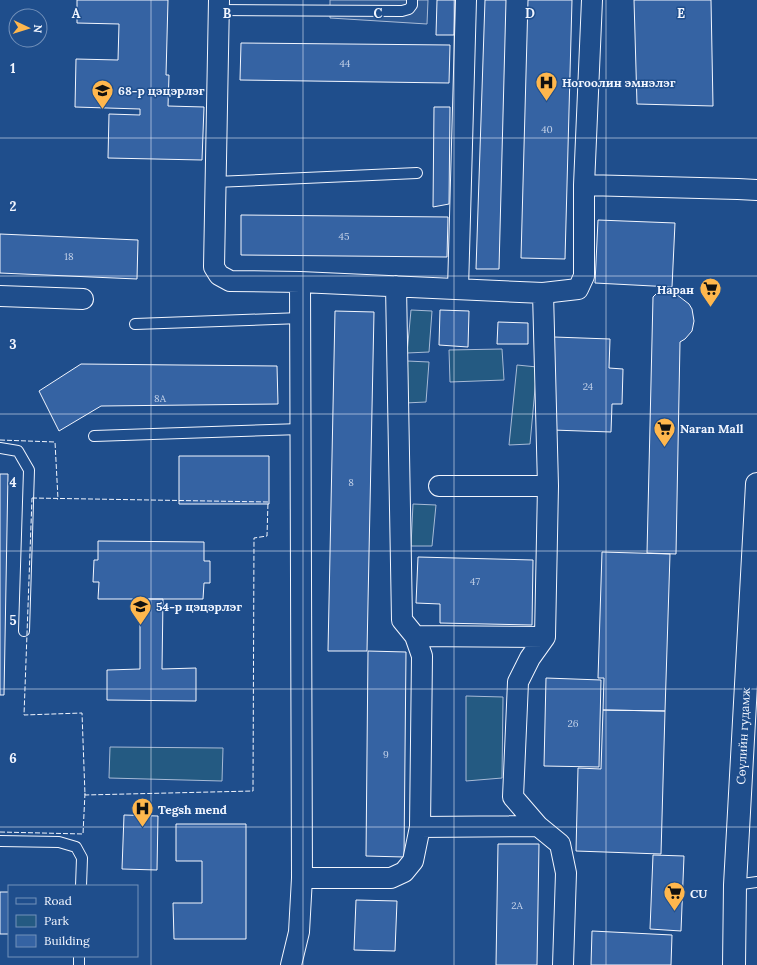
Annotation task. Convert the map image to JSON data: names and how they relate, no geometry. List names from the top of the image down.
{
  "streets": {
    "main road": ["Сөүлийн гудамж"]
  },
  "places": {
    "hospital": ["Ногоолин эмнэлэг", "Tegsh mend"],
    "school or university": ["68-р цэцэрлэг", "54-р цэцэрлэг"],
    "supermarket": ["Наран", "Naran Mall", "CU"]
  },
  "house_numbers": [
    "44",
    "40",
    "45",
    "18",
    "24",
    "8А",
    "8",
    "47",
    "26",
    "9",
    "2А"
  ],
  "legend": ["Road", "Park", "Building"],
  "north": "right",
  "grid": {
    "columns": [
      "A",
      "B",
      "C",
      "D",
      "E"
    ],
    "rows": [
      "1",
      "2",
      "3",
      "4",
      "5",
      "6"
    ]
  }
}
